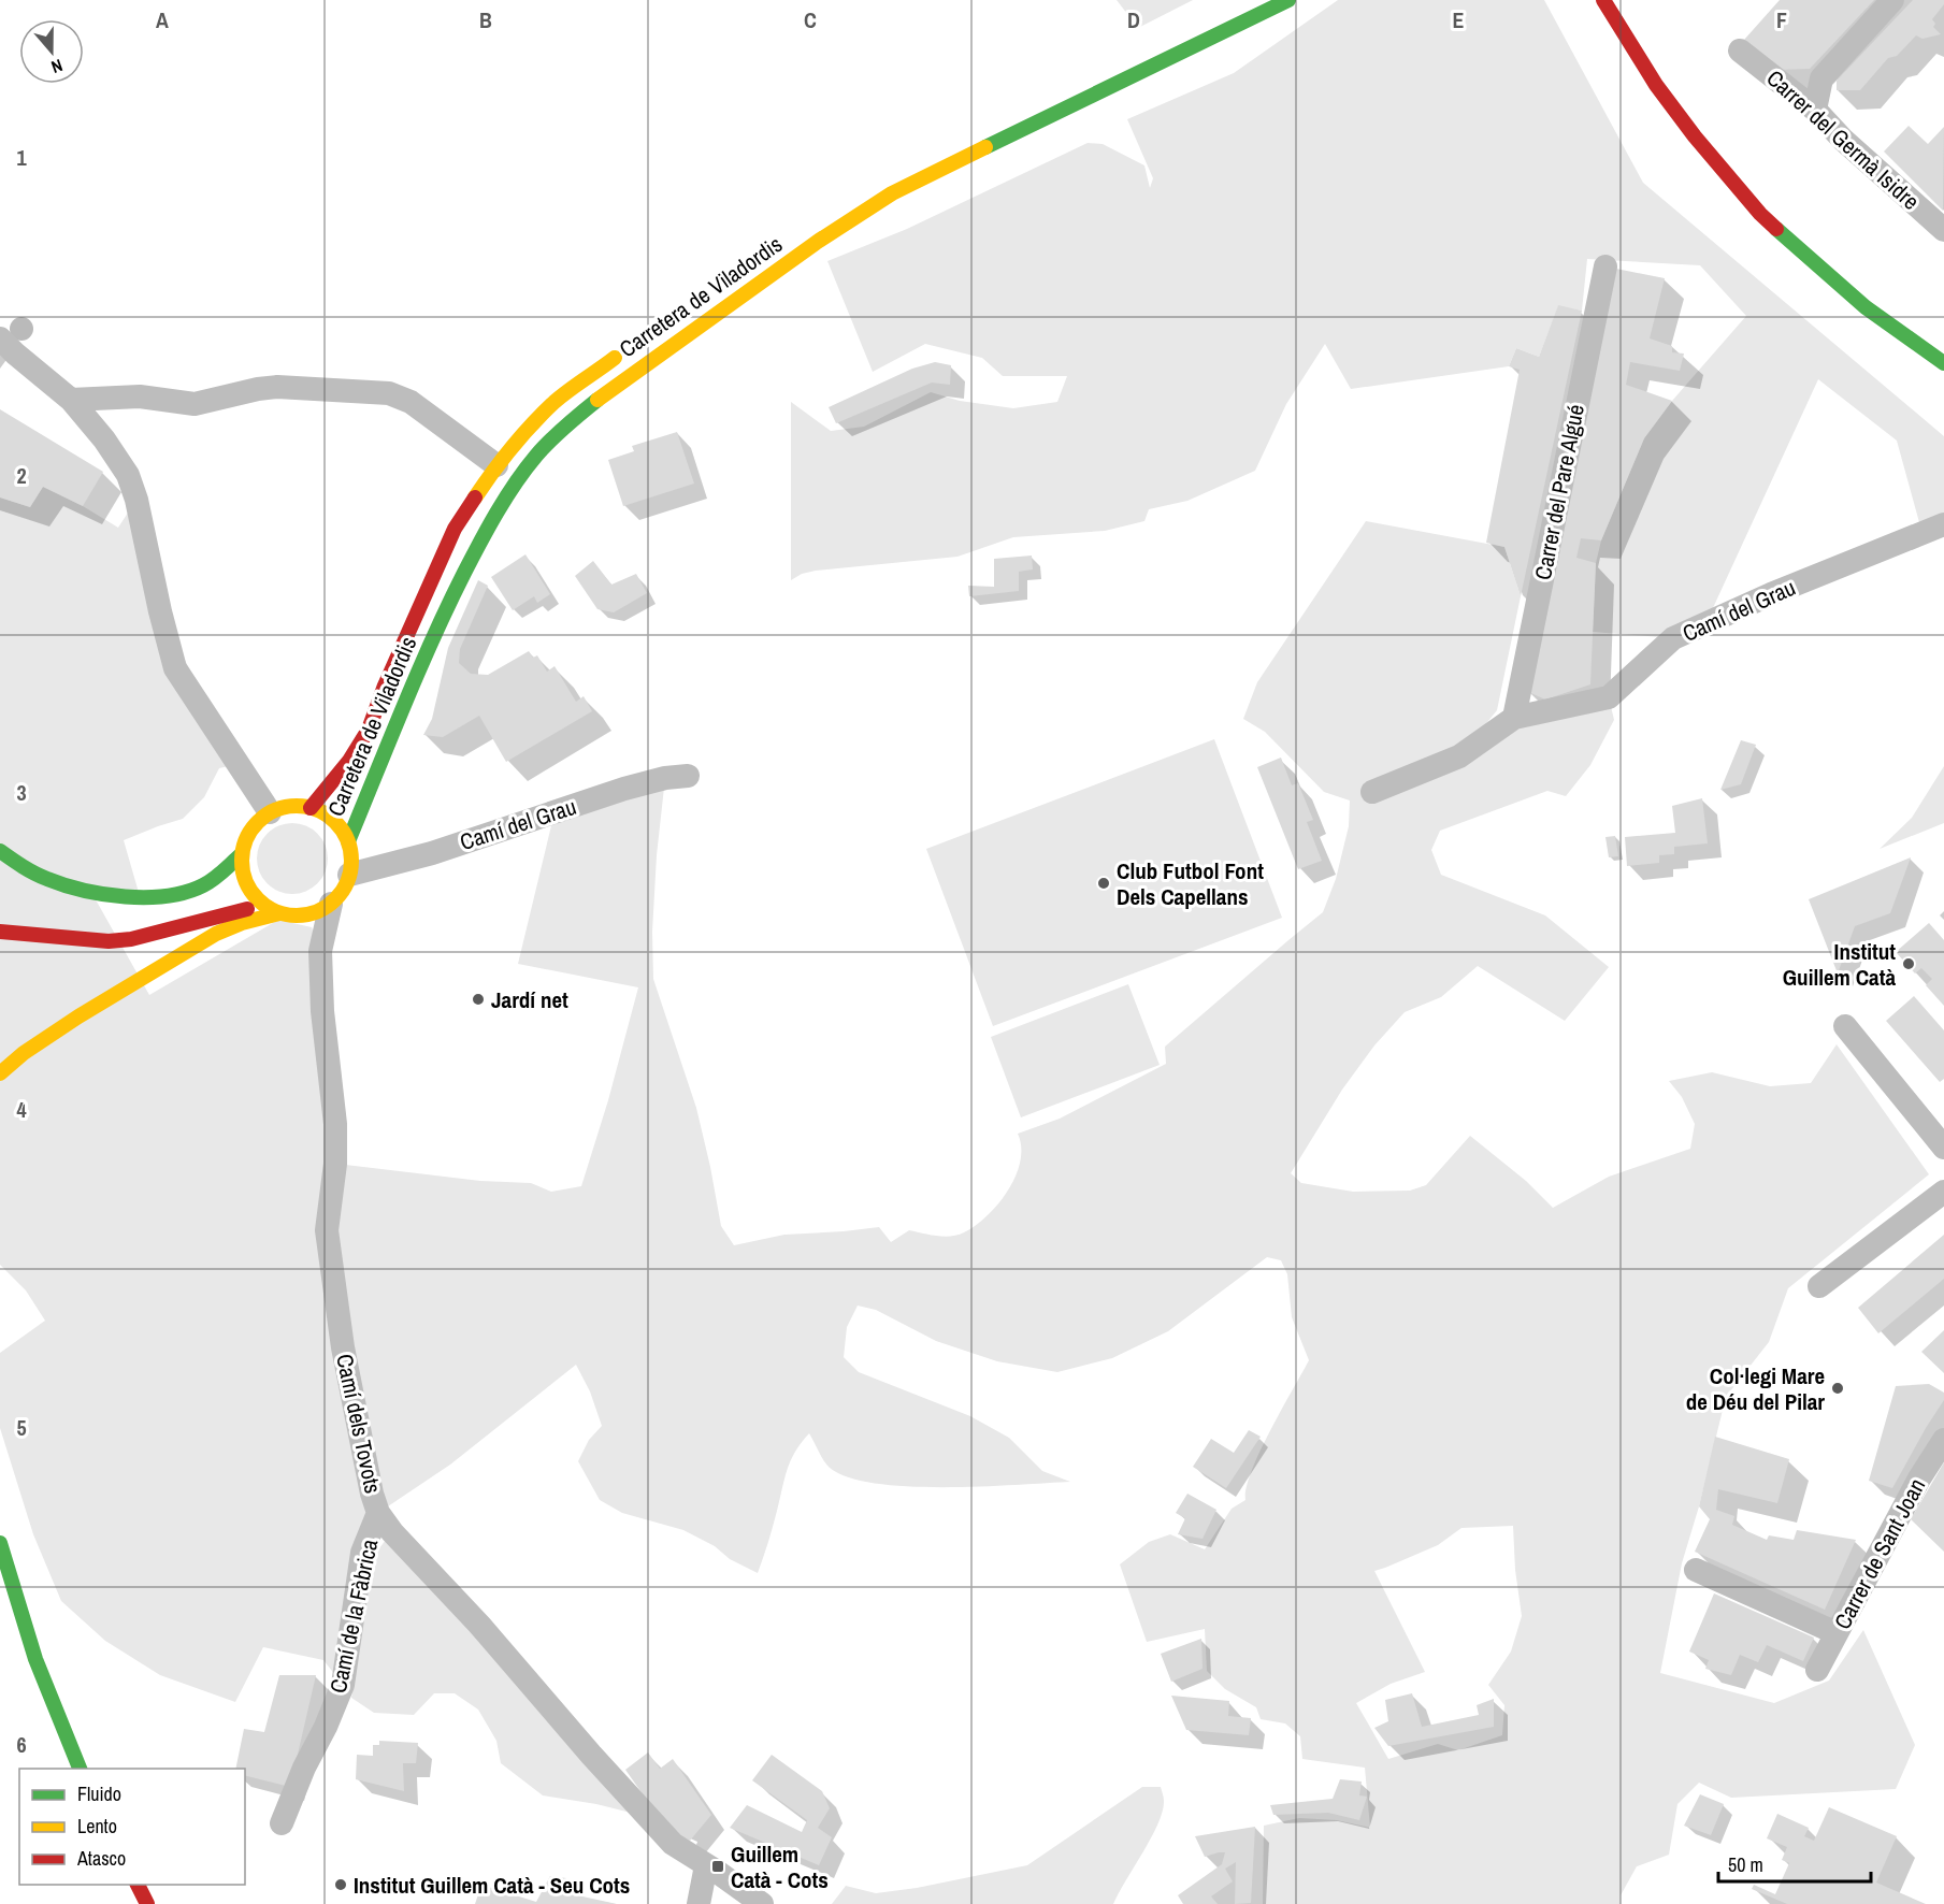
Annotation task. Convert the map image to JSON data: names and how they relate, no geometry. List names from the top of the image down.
{
  "streets": {
    "main road": ["Carretera de Viladordis"],
    "street": [
      "Carrer del Germà Isidre",
      "Carrer del Pare Algué",
      "Camí del Grau",
      "Camí dels Tovots",
      "Carrer de Sant Joan",
      "Camí de la Fàbrica"
    ]
  },
  "crossings": [
    ["Carretera de Viladordis", "Camí del Grau"],
    ["Carretera de Viladordis", "Camí dels Tovots"],
    ["Carrer del Pare Algué", "Camí del Grau"],
    ["Camí del Grau", "Camí dels Tovots"],
    ["Camí dels Tovots", "Camí de la Fàbrica"]
  ],
  "places": {
    "other": [
      "Club Futbol Font Dels Capellans",
      "Institut Guillem Catà",
      "Jardí net",
      "Col·legi Mare de Déu del Pilar",
      "Institut Guillem Catà - Seu Cots"
    ],
    "transit": ["Guillem Catà - Cots"]
  },
  "legend": ["Fluido", "Lento", "Atasco"],
  "scale_bar": "50 m",
  "north": "bottom",
  "grid": {
    "columns": [
      "A",
      "B",
      "C",
      "D",
      "E",
      "F"
    ],
    "rows": [
      "1",
      "2",
      "3",
      "4",
      "5",
      "6"
    ]
  }
}
